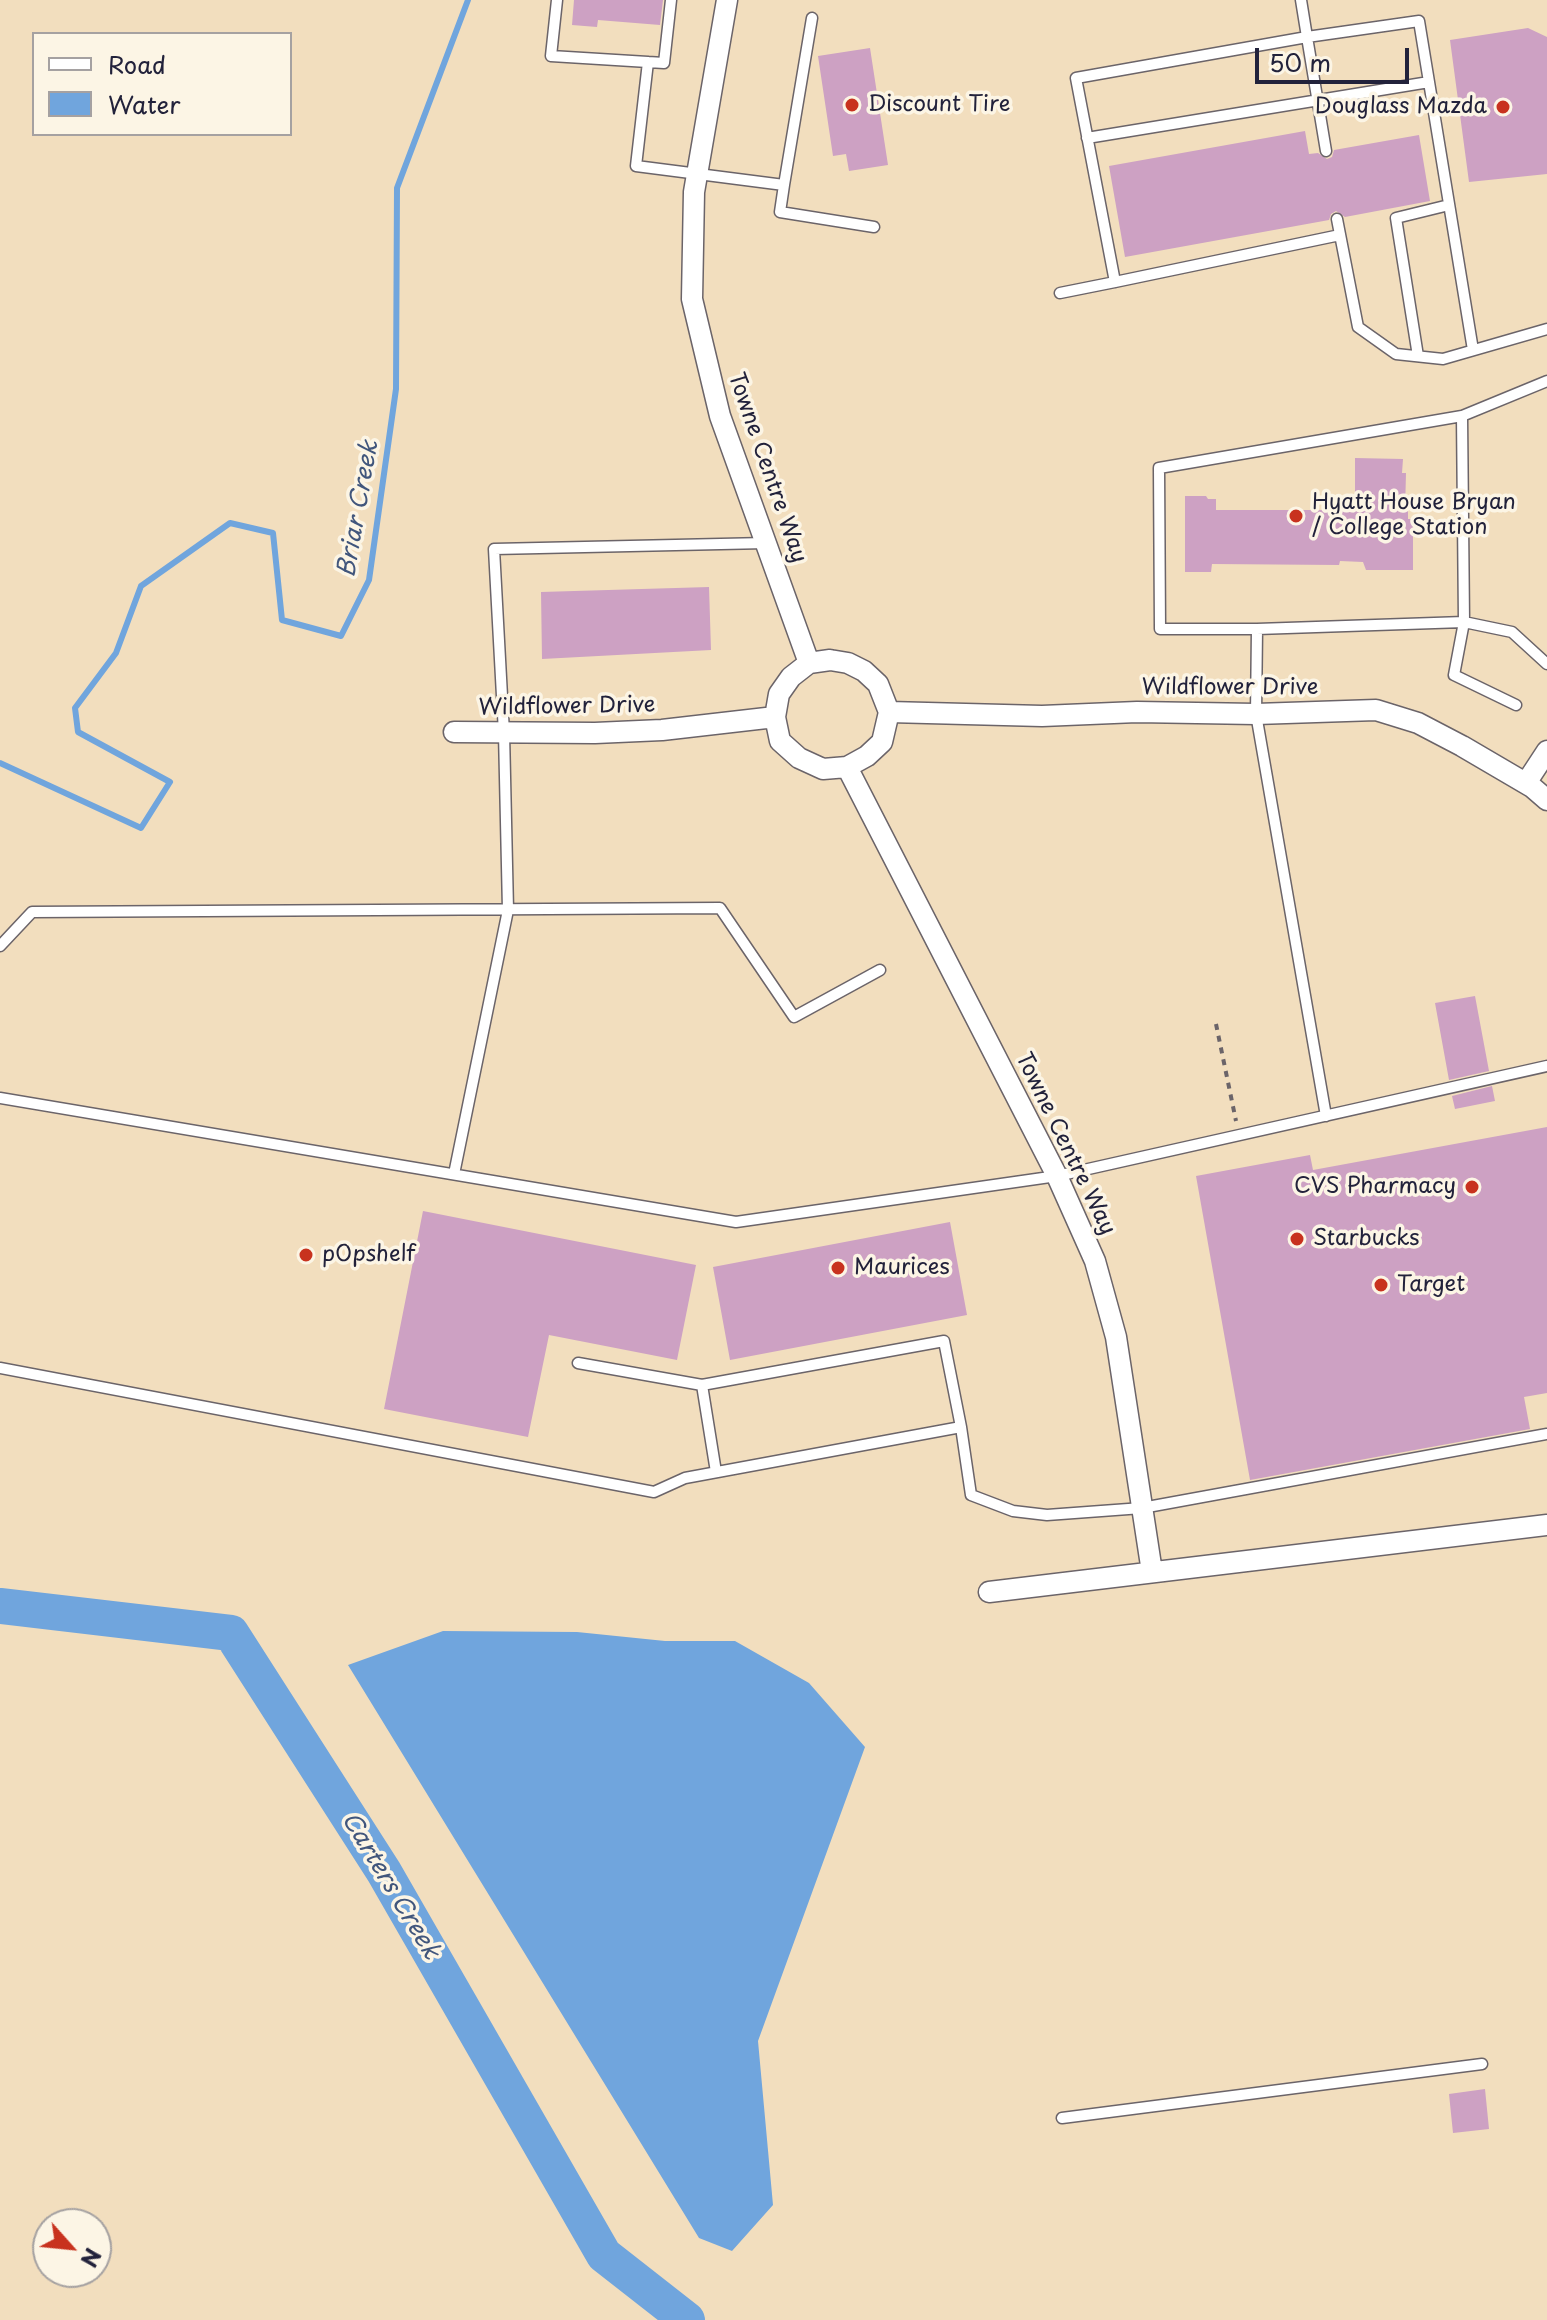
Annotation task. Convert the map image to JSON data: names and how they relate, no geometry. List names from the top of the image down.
{
  "streets": {
    "street": ["Towne Centre Way", "Wildflower Drive"]
  },
  "crossings": [
    ["Towne Centre Way", "Wildflower Drive"]
  ],
  "water": ["Briar Creek", "Carters Creek"],
  "places": [
    "Discount Tire",
    "Douglass Mazda",
    "Hyatt House Bryan / College Station",
    "CVS Pharmacy",
    "Starbucks",
    "pOpshelf",
    "Maurices",
    "Target"
  ],
  "legend": ["Road", "Water"],
  "scale_bar": "50 m",
  "north": "bottom right"
}
